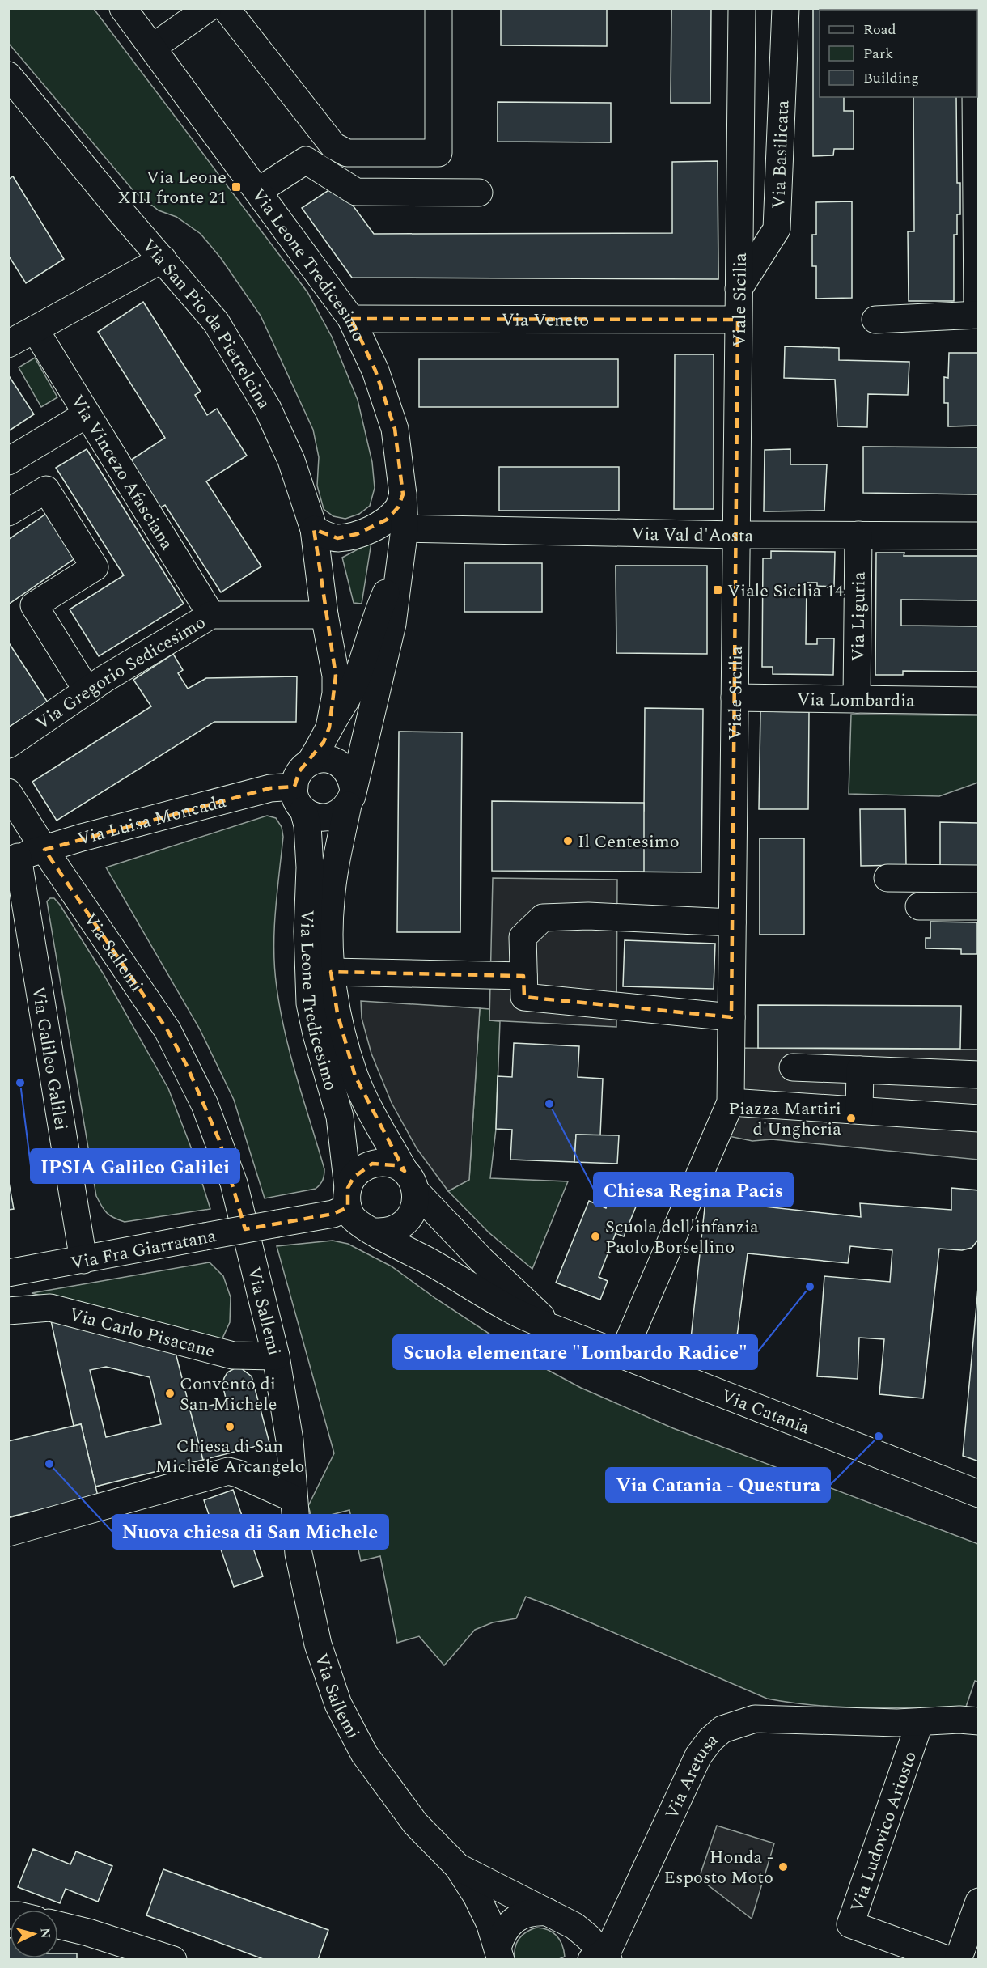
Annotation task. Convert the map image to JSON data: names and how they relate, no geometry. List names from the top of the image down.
{
  "streets": {
    "street": [
      "Via Basilicata",
      "Via Leone Tredicesimo",
      "Viale Sicilia",
      "Via Veneto",
      "Via San Pio da Pietrelcina",
      "Via Vincezo Afasciana",
      "Via Val d'Aosta",
      "Via Liguria",
      "Via Gregorio Sedicesimo",
      "Via Lombardia",
      "Via Luisa Moncada",
      "Via Sallemi",
      "Via Galileo Galilei",
      "Via Fra Giarratana",
      "Via Carlo Pisacane",
      "Via Catania",
      "Via Aretusa",
      "Via Ludovico Ariosto"
    ]
  },
  "crossings": [
    ["Via Basilicata", "Viale Sicilia"],
    ["Via Leone Tredicesimo", "Via Veneto"],
    ["Via Leone Tredicesimo", "Via Val d'Aosta"],
    ["Via Leone Tredicesimo", "Via Luisa Moncada"],
    ["Via Leone Tredicesimo", "Via Fra Giarratana"],
    ["Via Leone Tredicesimo", "Via Catania"],
    ["Viale Sicilia", "Via Veneto"],
    ["Viale Sicilia", "Via Val d'Aosta"],
    ["Viale Sicilia", "Via Lombardia"],
    ["Viale Sicilia", "Via Catania"],
    ["Via San Pio da Pietrelcina", "Via Gregorio Sedicesimo"],
    ["Via Vincezo Afasciana", "Via Gregorio Sedicesimo"],
    ["Via Val d'Aosta", "Via Liguria"],
    ["Via Liguria", "Via Lombardia"],
    ["Via Luisa Moncada", "Via Sallemi"],
    ["Via Luisa Moncada", "Via Galileo Galilei"],
    ["Via Sallemi", "Via Carlo Pisacane"],
    ["Via Sallemi", "Via Aretusa"],
    ["Via Galileo Galilei", "Via Fra Giarratana"],
    ["Via Fra Giarratana", "Via Catania"],
    ["Via Aretusa", "Via Ludovico Ariosto"]
  ],
  "places": {
    "transit": ["Via Leone XIII fronte 21", "Viale Sicilia 14"],
    "other": [
      "Il Centesimo",
      "IPSIA Galileo Galilei",
      "Chiesa Regina Pacis",
      "Piazza Martiri d'Ungheria",
      "Scuola dell'infanzia Paolo Borsellino",
      "Scuola elementare \"Lombardo Radice\"",
      "Convento di San Michele",
      "Chiesa di San Michele Arcangelo",
      "Via Catania - Questura",
      "Nuova chiesa di San Michele",
      "Honda - Esposto Moto"
    ]
  },
  "legend": ["Road", "Park", "Building"],
  "north": "right"
}
